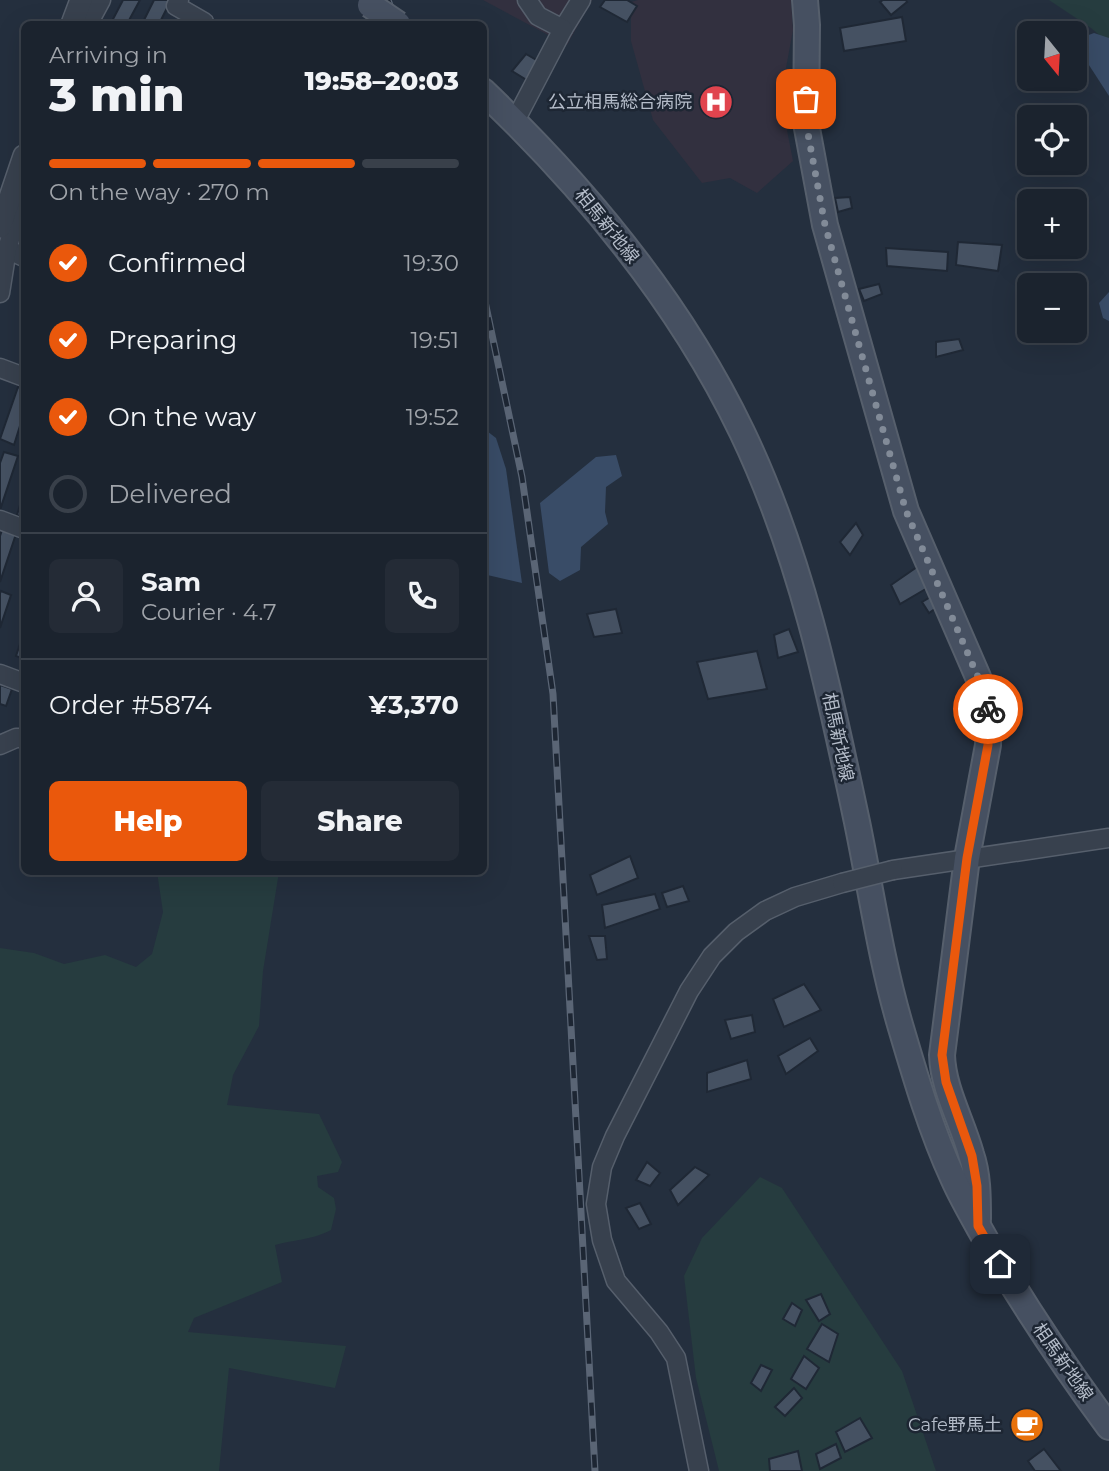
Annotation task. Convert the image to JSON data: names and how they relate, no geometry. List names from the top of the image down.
{
  "streets": {
    "main road": ["相馬新地線"]
  },
  "places": {
    "hospital": ["公立相馬総合病院"],
    "cafe": ["Cafe野馬土"]
  },
  "north": "bottom",
  "page": {
    "map_buttons": ["+", "−"],
    "heading": ["3 min", "Arriving in", "19:58–20:03"],
    "panel": [
      "Sam",
      "Courier · 4.7",
      "Order #5874",
      "¥3,370"
    ],
    "bar": "On the way · 270 m",
    "list": [
      ["Confirmed", "19:30"],
      ["Preparing", "19:51"],
      ["On the way", "19:52"],
      "Delivered"
    ],
    "buttons": ["Help", "Share"]
  }
}
